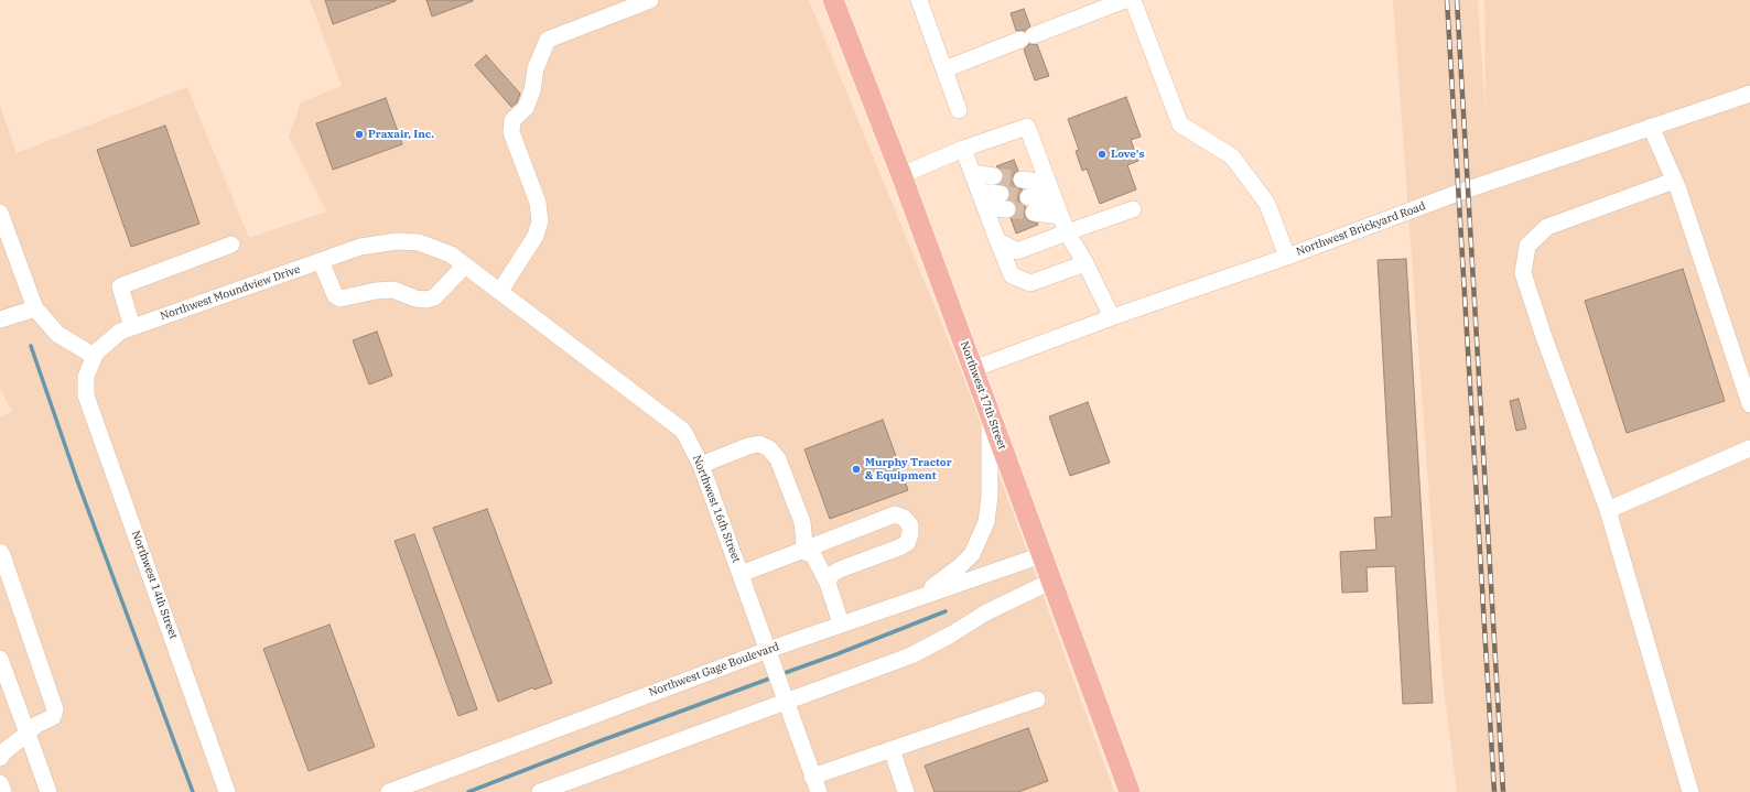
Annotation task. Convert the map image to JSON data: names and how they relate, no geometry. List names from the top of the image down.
{
  "streets": {
    "main road": ["Northwest 17th Street"],
    "street": [
      "Northwest Brickyard Road",
      "Northwest Moundview Drive",
      "Northwest 16th Street",
      "Northwest 14th Street",
      "Northwest Gage Boulevard"
    ]
  },
  "crossings": [
    ["Northwest Brickyard Road", "Northwest 17th Street"],
    ["Northwest Moundview Drive", "Northwest 16th Street"],
    ["Northwest Moundview Drive", "Northwest 14th Street"],
    ["Northwest 17th Street", "Northwest Gage Boulevard"],
    ["Northwest 16th Street", "Northwest Gage Boulevard"]
  ],
  "places": ["Praxair, Inc.", "Love's", "Murphy Tractor & Equipment"]
}
